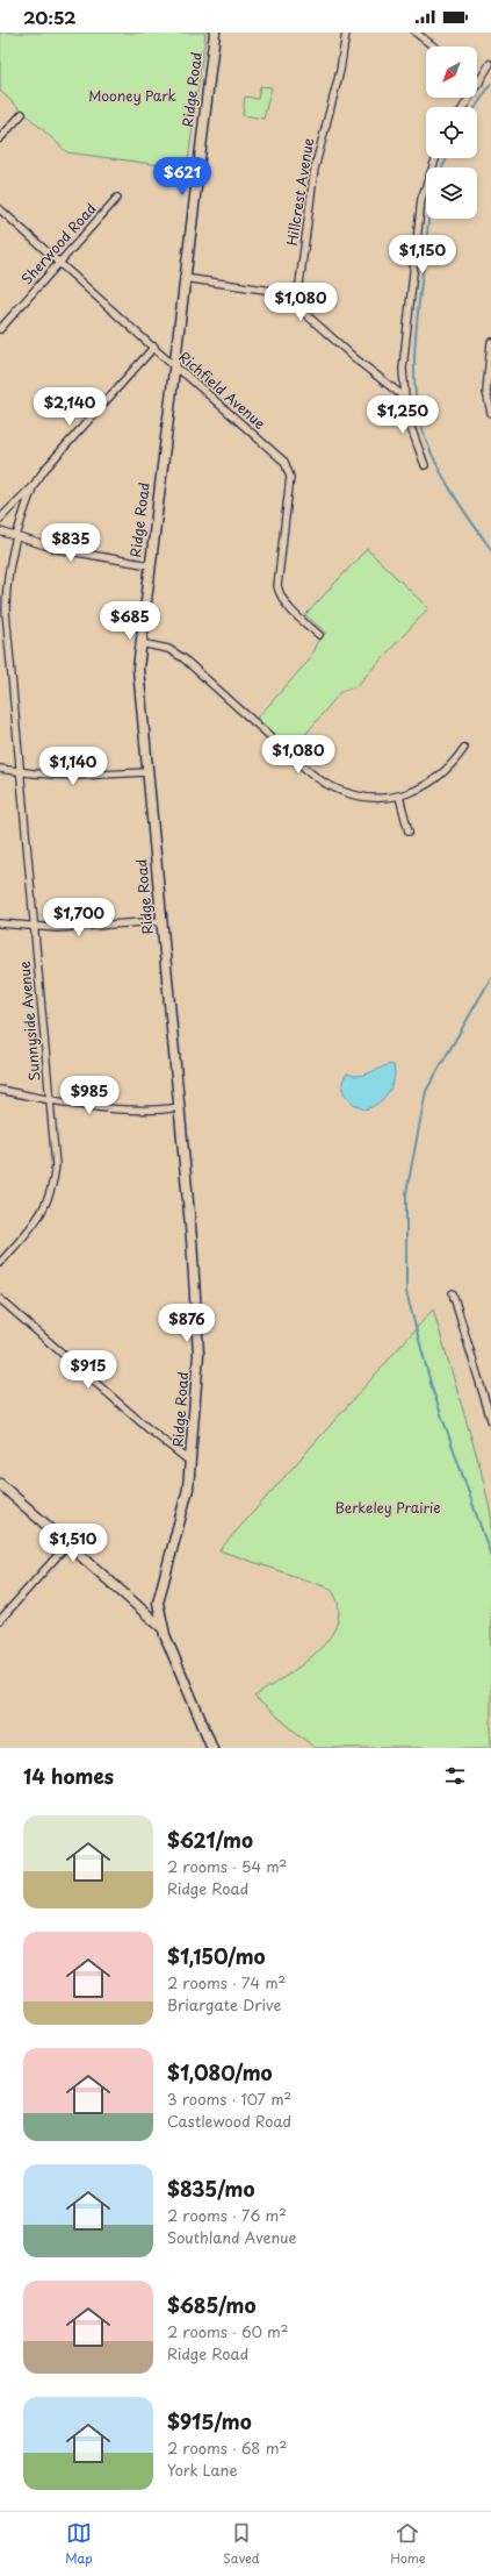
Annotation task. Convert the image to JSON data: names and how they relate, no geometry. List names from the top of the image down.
{
  "streets": {
    "street": [
      "Ridge Road",
      "Hillcrest Avenue",
      "Sherwood Road",
      "Richfield Avenue",
      "Sunnyside Avenue"
    ]
  },
  "crossings": [
    ["Ridge Road", "Richfield Avenue"],
    ["Sherwood Road", "Richfield Avenue"]
  ],
  "parks": ["Mooney Park", "Berkeley Prairie"],
  "north": "bottom left",
  "page": {
    "status": "20:52",
    "price": [
      "$621",
      "$1,150",
      "$1,080",
      "$2,140",
      "$1,250",
      "$835",
      "$685",
      "$1,080",
      "$1,140",
      "$1,700",
      "$985",
      "$876",
      "$915",
      "$1,510"
    ],
    "heading": "14 homes",
    "list": [
      {
        "name": "$621/mo",
        "note": "2 rooms · 54 m² · Ridge Road"
      },
      {
        "name": "$1,150/mo",
        "note": "2 rooms · 74 m² · Briargate Drive"
      },
      {
        "name": "$1,080/mo",
        "note": "3 rooms · 107 m² · Castlewood Road"
      },
      {
        "name": "$835/mo",
        "note": "2 rooms · 76 m² · Southland Avenue"
      },
      {
        "name": "$685/mo",
        "note": "2 rooms · 60 m² · Ridge Road"
      },
      {
        "name": "$915/mo",
        "note": "2 rooms · 68 m² · York Lane"
      }
    ],
    "tabs": ["Map", "Saved", "Home"]
  }
}
